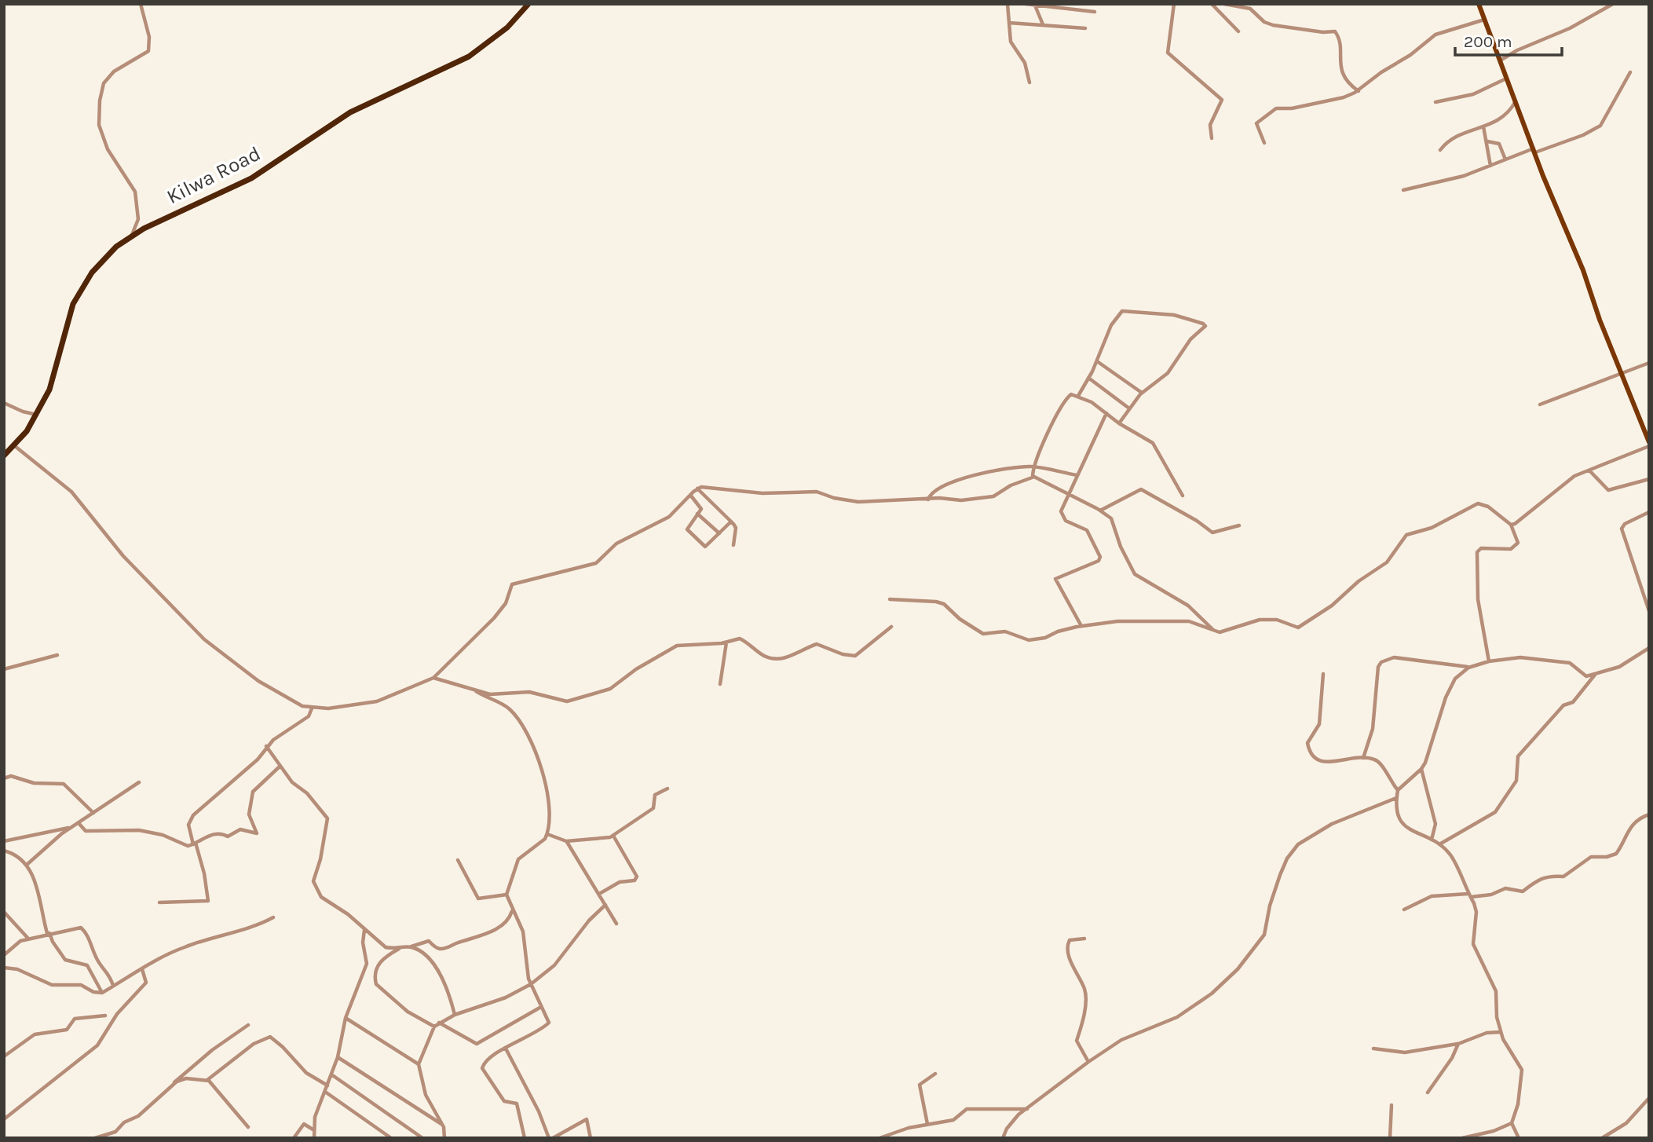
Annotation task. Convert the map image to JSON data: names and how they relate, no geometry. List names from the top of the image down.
{
  "streets": {
    "highway": ["Kilwa Road"]
  },
  "scale_bar": "200 m"
}
